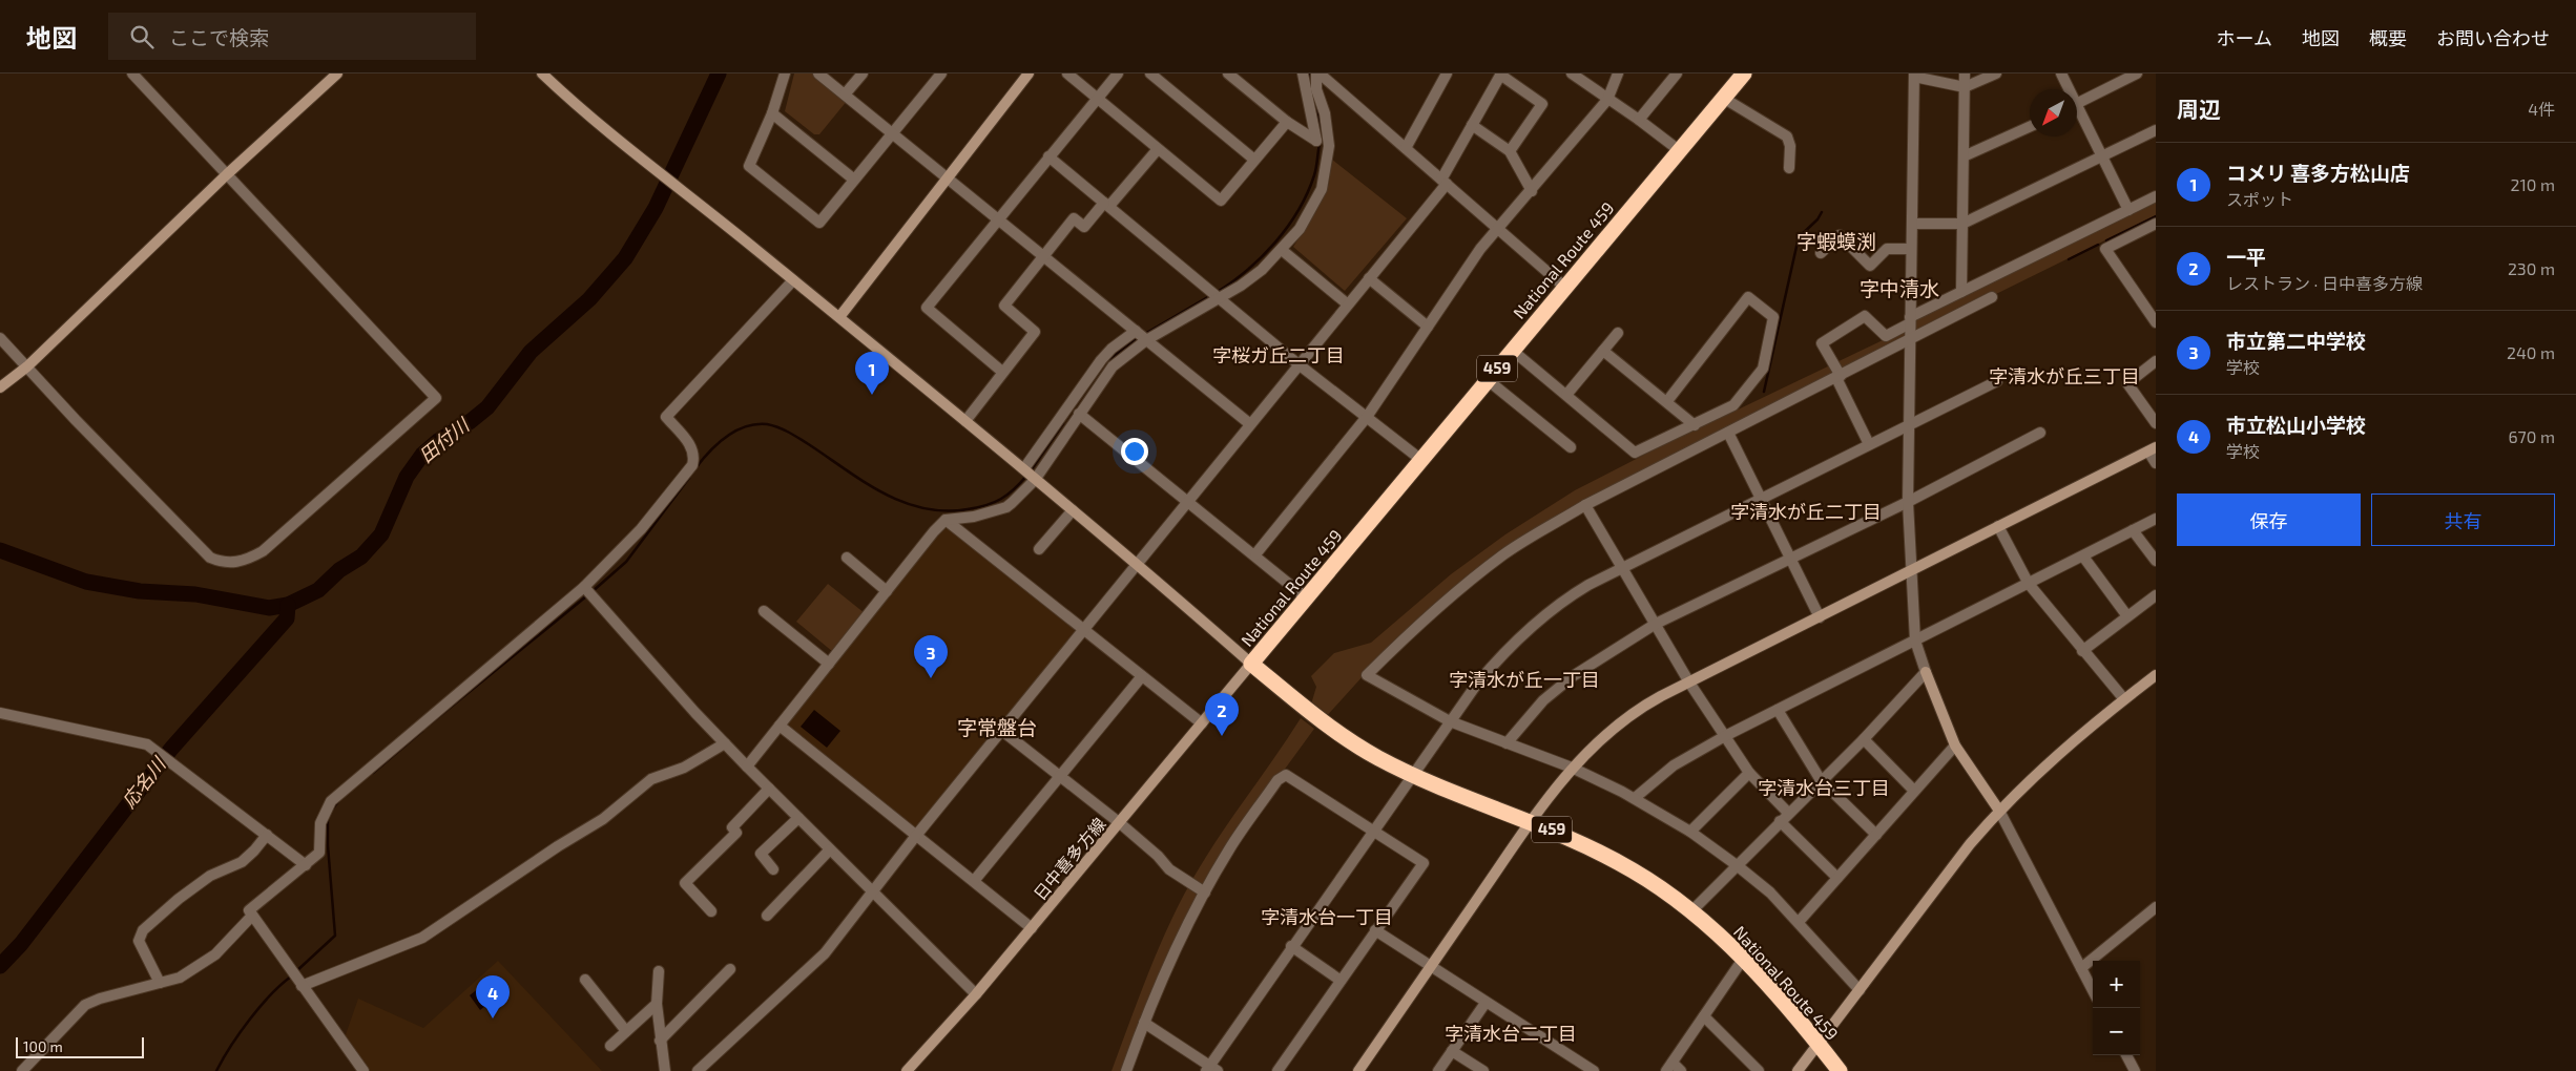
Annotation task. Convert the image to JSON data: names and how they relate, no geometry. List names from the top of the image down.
{
  "streets": {
    "highway": ["National Route 459", "459"],
    "street": ["日中喜多方線"]
  },
  "crossings": [
    ["National Route 459", "日中喜多方線"]
  ],
  "districts": [
    "字蝦蟆渕",
    "字中清水",
    "字桜ガ丘二丁目",
    "字清水が丘三丁目",
    "字清水が丘二丁目",
    "字清水が丘一丁目",
    "字常盤台",
    "字清水台三丁目",
    "字清水台一丁目",
    "字清水台二丁目"
  ],
  "water": ["田付川", "応名川"],
  "scale_bar": "100 m",
  "north": "bottom left",
  "page": {
    "header": "地図",
    "search": "ここで検索",
    "nav": [
      "ホーム",
      "地図",
      "概要",
      "お問い合わせ"
    ],
    "heading": ["周辺", "4件"],
    "list": [
      {
        "mark": "1",
        "name": "コメリ 喜多方松山店",
        "note": "スポット",
        "value": "210 m"
      },
      {
        "mark": "2",
        "name": "一平",
        "note": "レストラン · 日中喜多方線",
        "value": "230 m"
      },
      {
        "mark": "3",
        "name": "市立第二中学校",
        "note": "学校",
        "value": "240 m"
      },
      {
        "mark": "4",
        "name": "市立松山小学校",
        "note": "学校",
        "value": "670 m"
      }
    ],
    "pins": [
      "1",
      "3",
      "2",
      "4"
    ],
    "buttons": ["保存", "共有"],
    "map_buttons": ["+", "−"],
    "scale": "100 m"
  }
}
